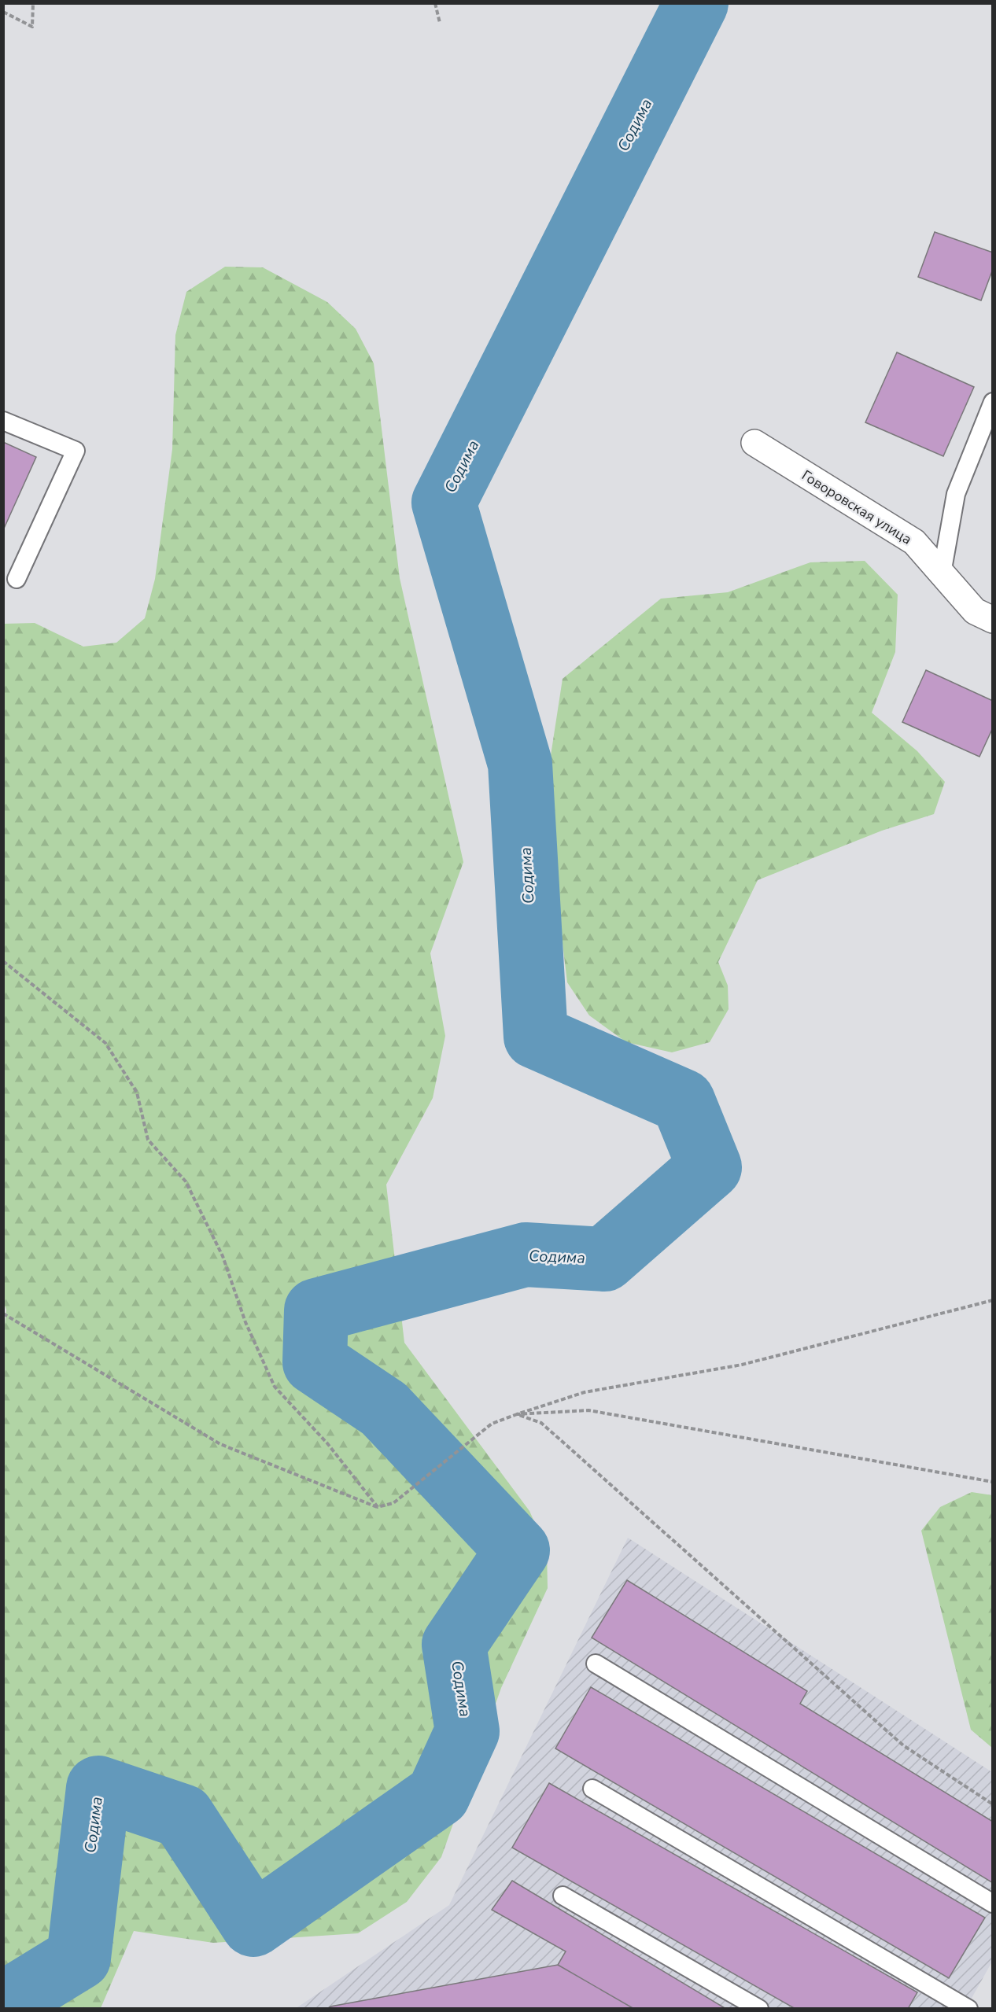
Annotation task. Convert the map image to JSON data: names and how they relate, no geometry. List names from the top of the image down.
{
  "streets": {
    "street": ["Говоровская улица"]
  },
  "water": ["Содима"]
}
